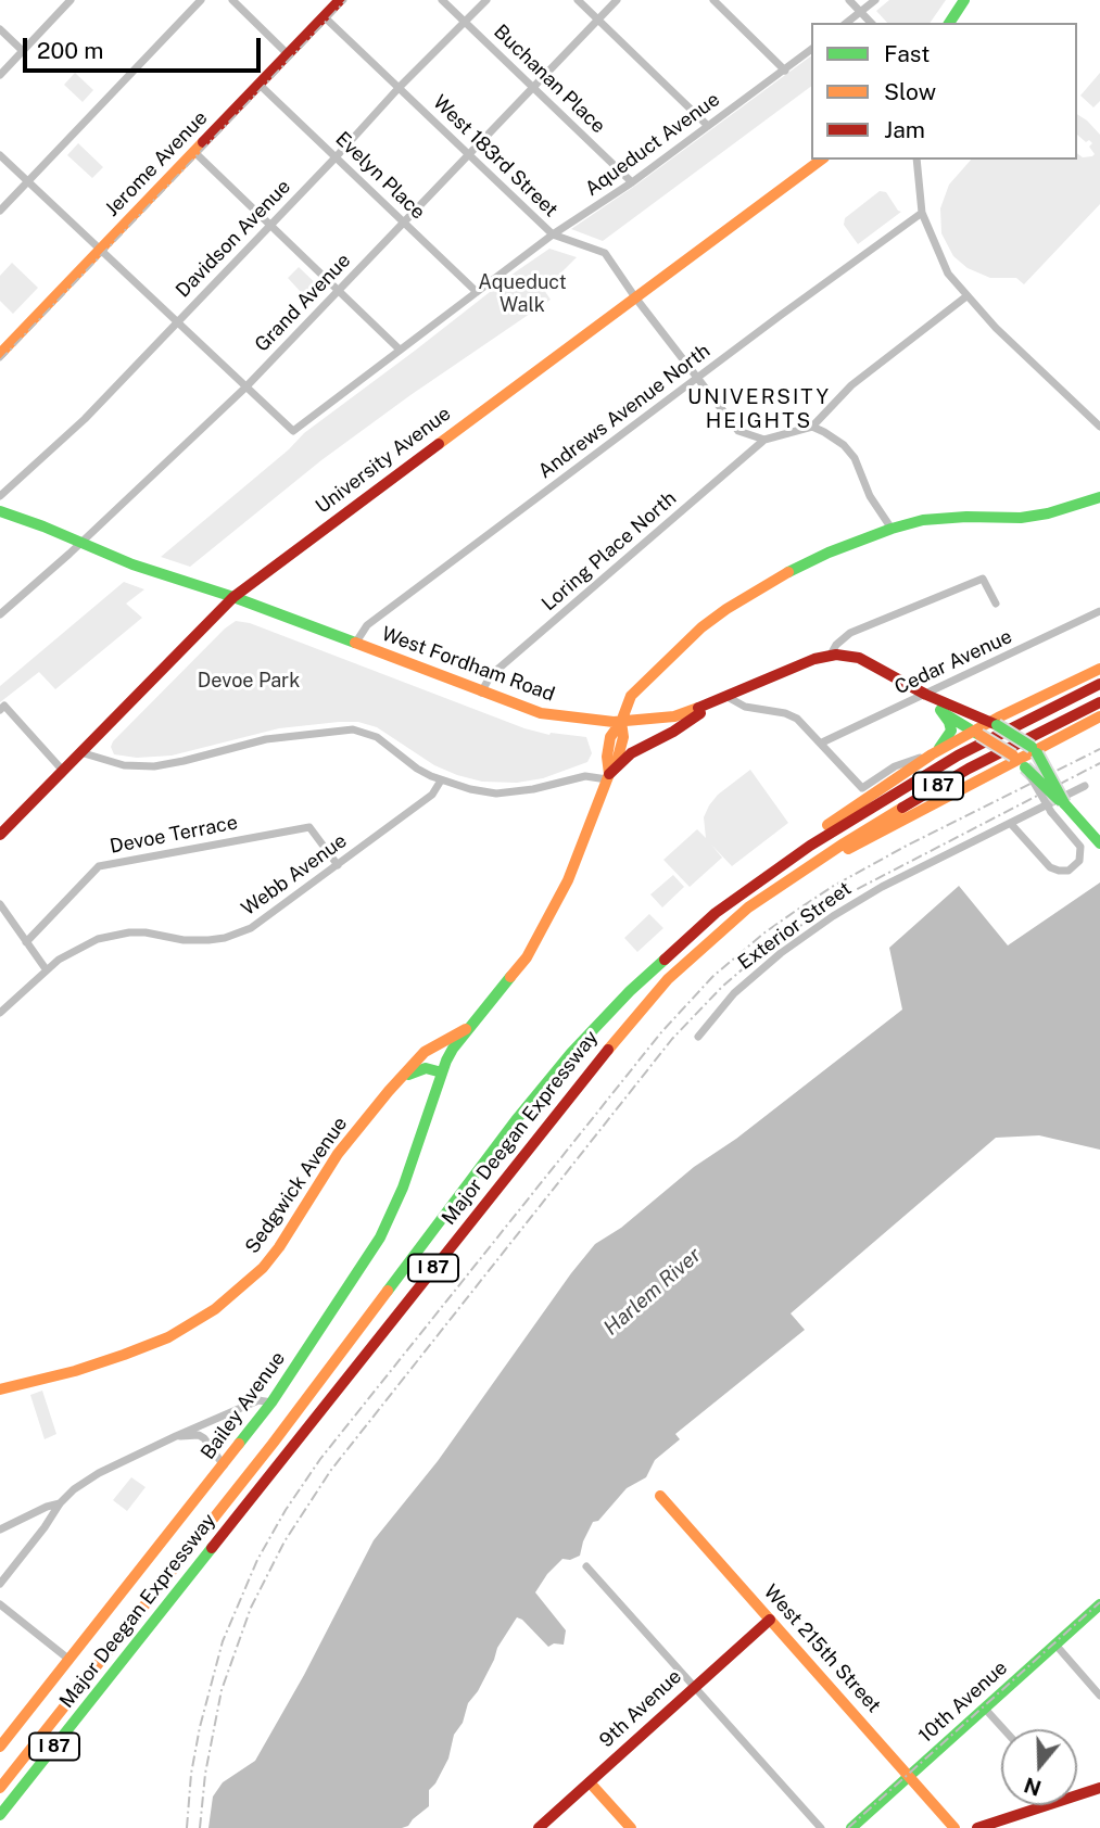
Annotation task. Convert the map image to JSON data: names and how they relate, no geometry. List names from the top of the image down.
{
  "streets": {
    "main road": [
      "Jerome Avenue",
      "University Avenue",
      "West Fordham Road",
      "I 87",
      "Major Deegan Expressway",
      "Sedgwick Avenue",
      "Bailey Avenue",
      "West 215th Street",
      "10th Avenue",
      "9th Avenue"
    ],
    "street": [
      "Buchanan Place",
      "Aqueduct Avenue",
      "West 183rd Street",
      "Evelyn Place",
      "Davidson Avenue",
      "Grand Avenue",
      "Andrews Avenue North",
      "Loring Place North",
      "Cedar Avenue",
      "Devoe Terrace",
      "Webb Avenue",
      "Exterior Street"
    ]
  },
  "crossings": [
    ["Buchanan Place", "Aqueduct Avenue"],
    ["Buchanan Place", "Davidson Avenue"],
    ["Buchanan Place", "Grand Avenue"],
    ["Aqueduct Avenue", "West 183rd Street"],
    ["Aqueduct Avenue", "Evelyn Place"],
    ["Aqueduct Avenue", "Grand Avenue"],
    ["West 183rd Street", "Jerome Avenue"],
    ["West 183rd Street", "Davidson Avenue"],
    ["West 183rd Street", "Grand Avenue"],
    ["West 183rd Street", "Andrews Avenue North"],
    ["West 183rd Street", "University Avenue"],
    ["West 183rd Street", "Loring Place North"],
    ["Jerome Avenue", "Evelyn Place"],
    ["Evelyn Place", "Davidson Avenue"],
    ["Evelyn Place", "Grand Avenue"],
    ["Grand Avenue", "West Fordham Road"],
    ["Andrews Avenue North", "West Fordham Road"],
    ["University Avenue", "West Fordham Road"],
    ["Loring Place North", "West Fordham Road"],
    ["West Fordham Road", "Sedgwick Avenue"],
    ["Devoe Terrace", "Webb Avenue"],
    ["Sedgwick Avenue", "Bailey Avenue"],
    ["West 215th Street", "10th Avenue"],
    ["West 215th Street", "9th Avenue"]
  ],
  "districts": ["UNIVERSITY HEIGHTS"],
  "water": ["Harlem River"],
  "parks": ["Aqueduct Walk", "Devoe Park"],
  "legend": ["Fast", "Slow", "Jam"],
  "scale_bar": "200 m",
  "north": "bottom"
}
